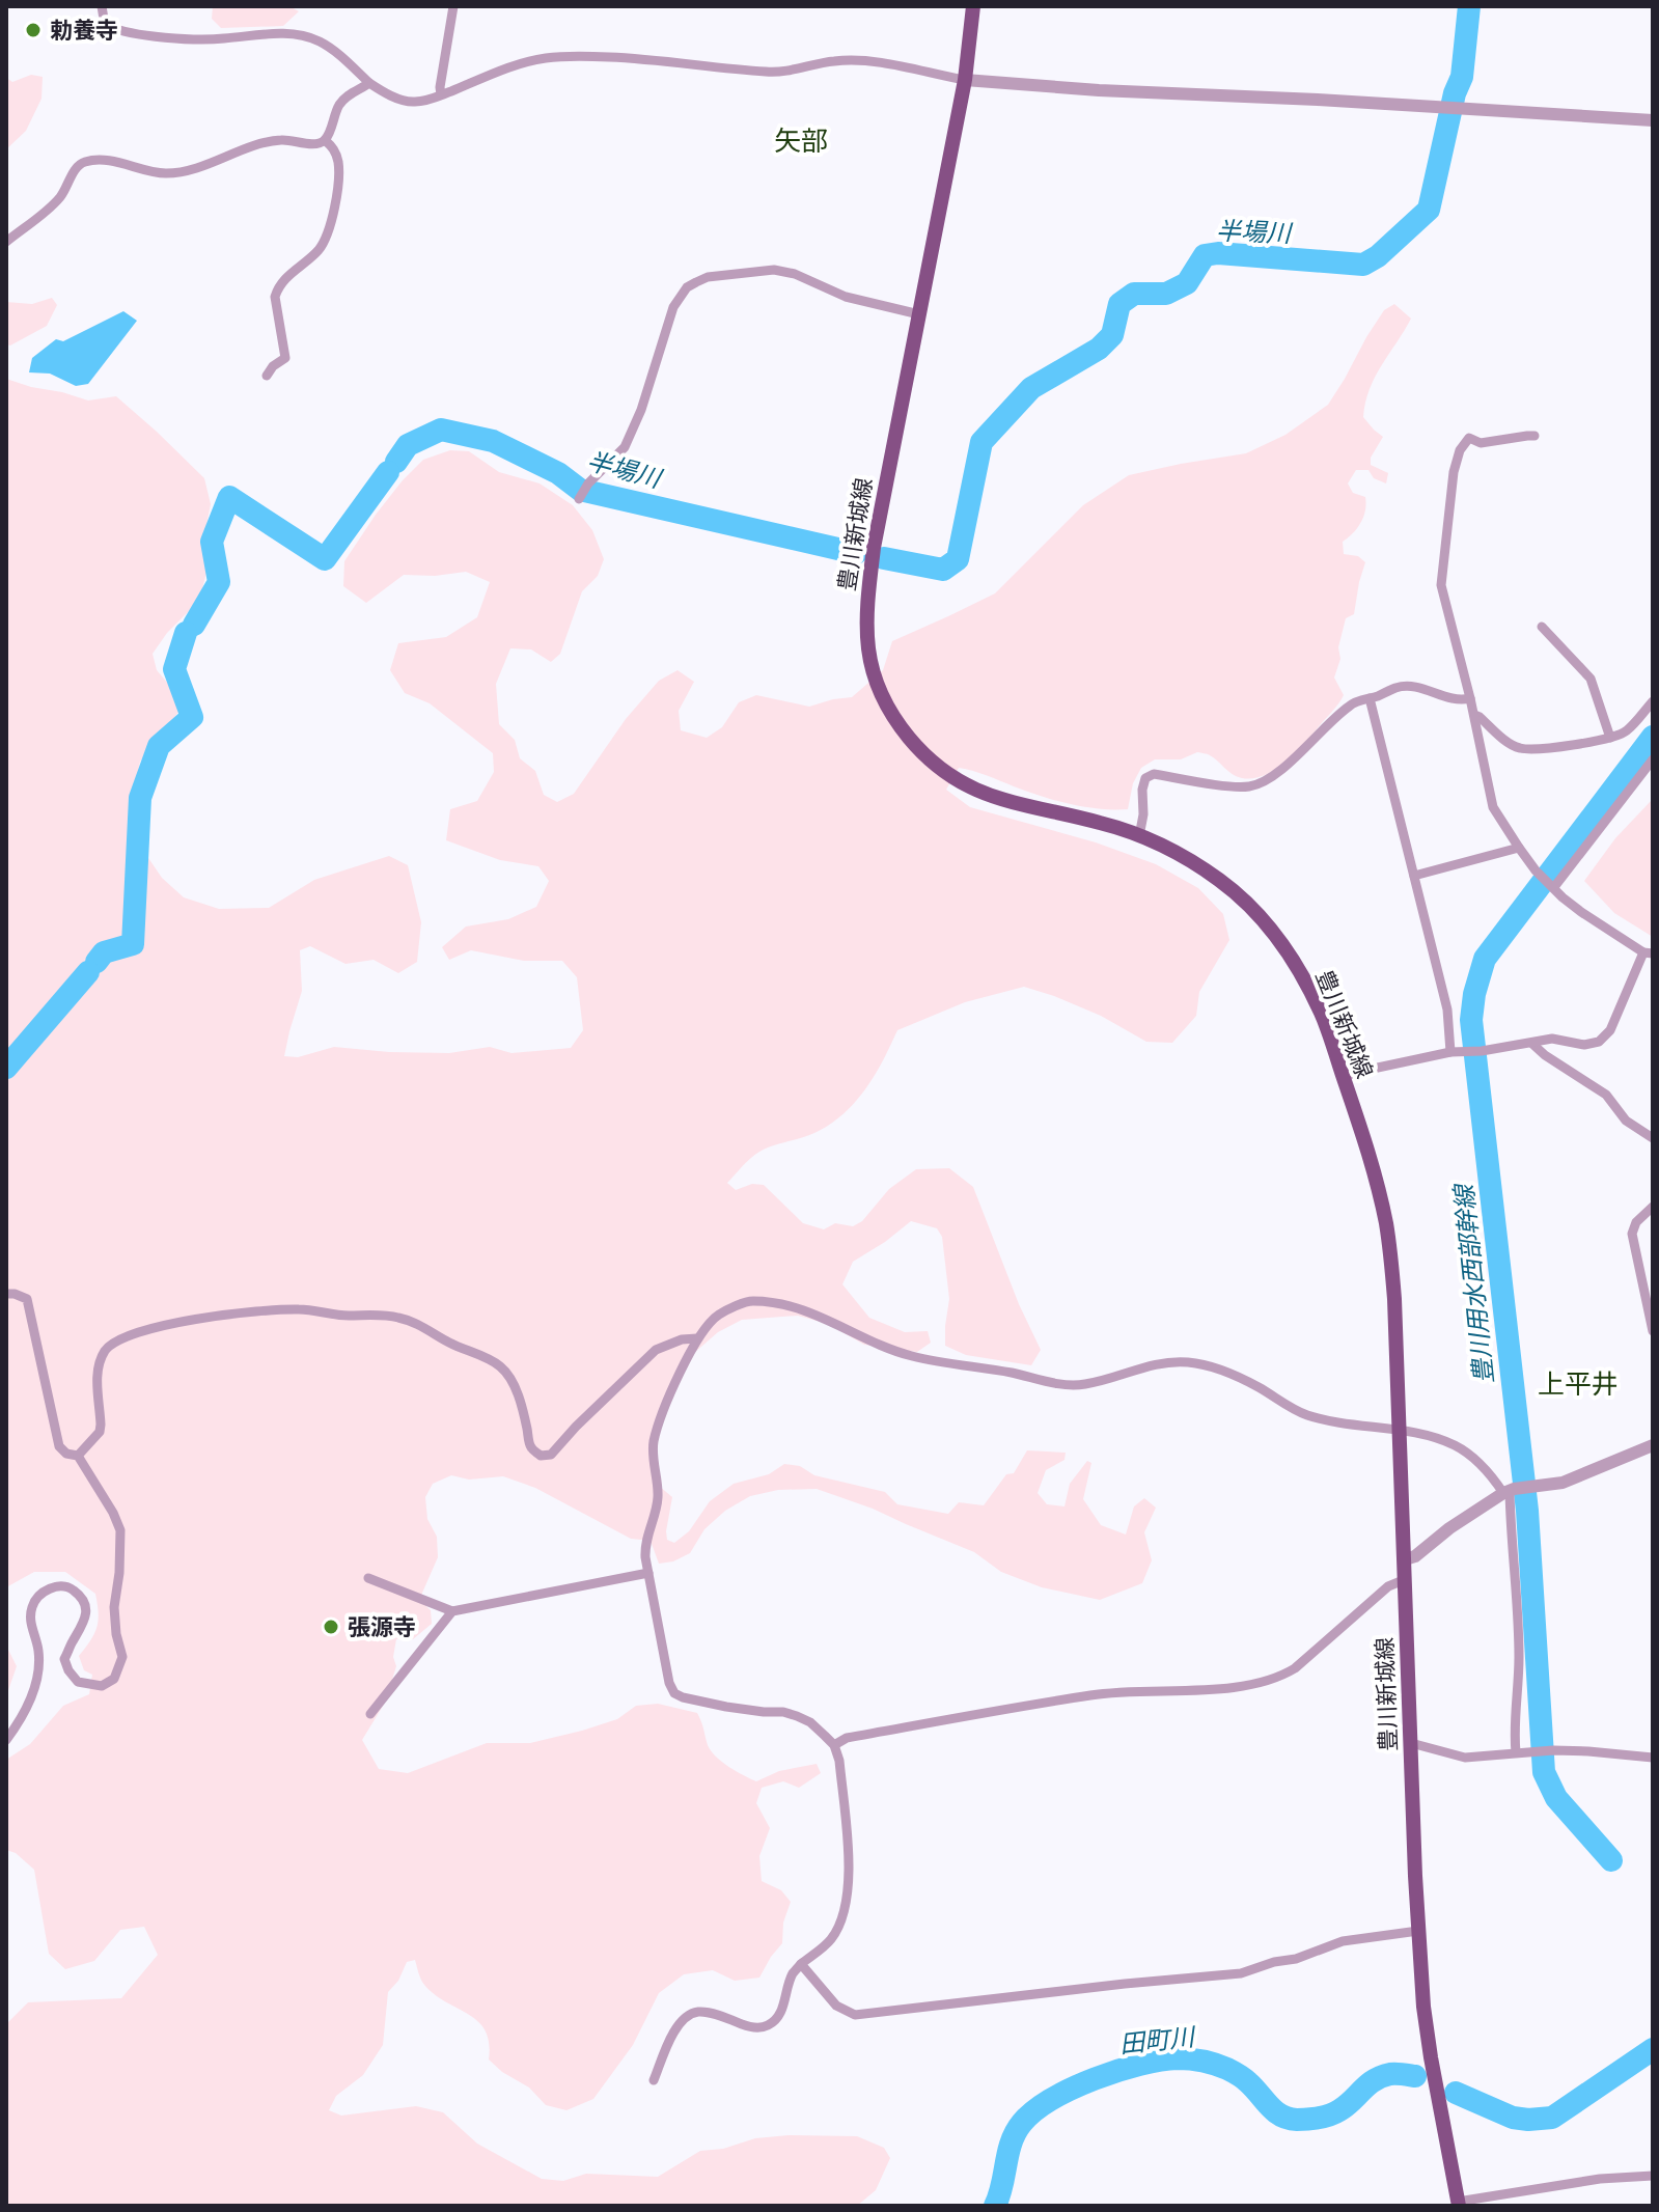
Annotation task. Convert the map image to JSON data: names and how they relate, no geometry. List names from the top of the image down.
{
  "streets": {
    "main road": ["豊川新城線"]
  },
  "districts": ["矢部", "上平井"],
  "water": ["半場川", "豊川用水西部幹線", "田町川"],
  "places": ["勅養寺", "張源寺"]
}
